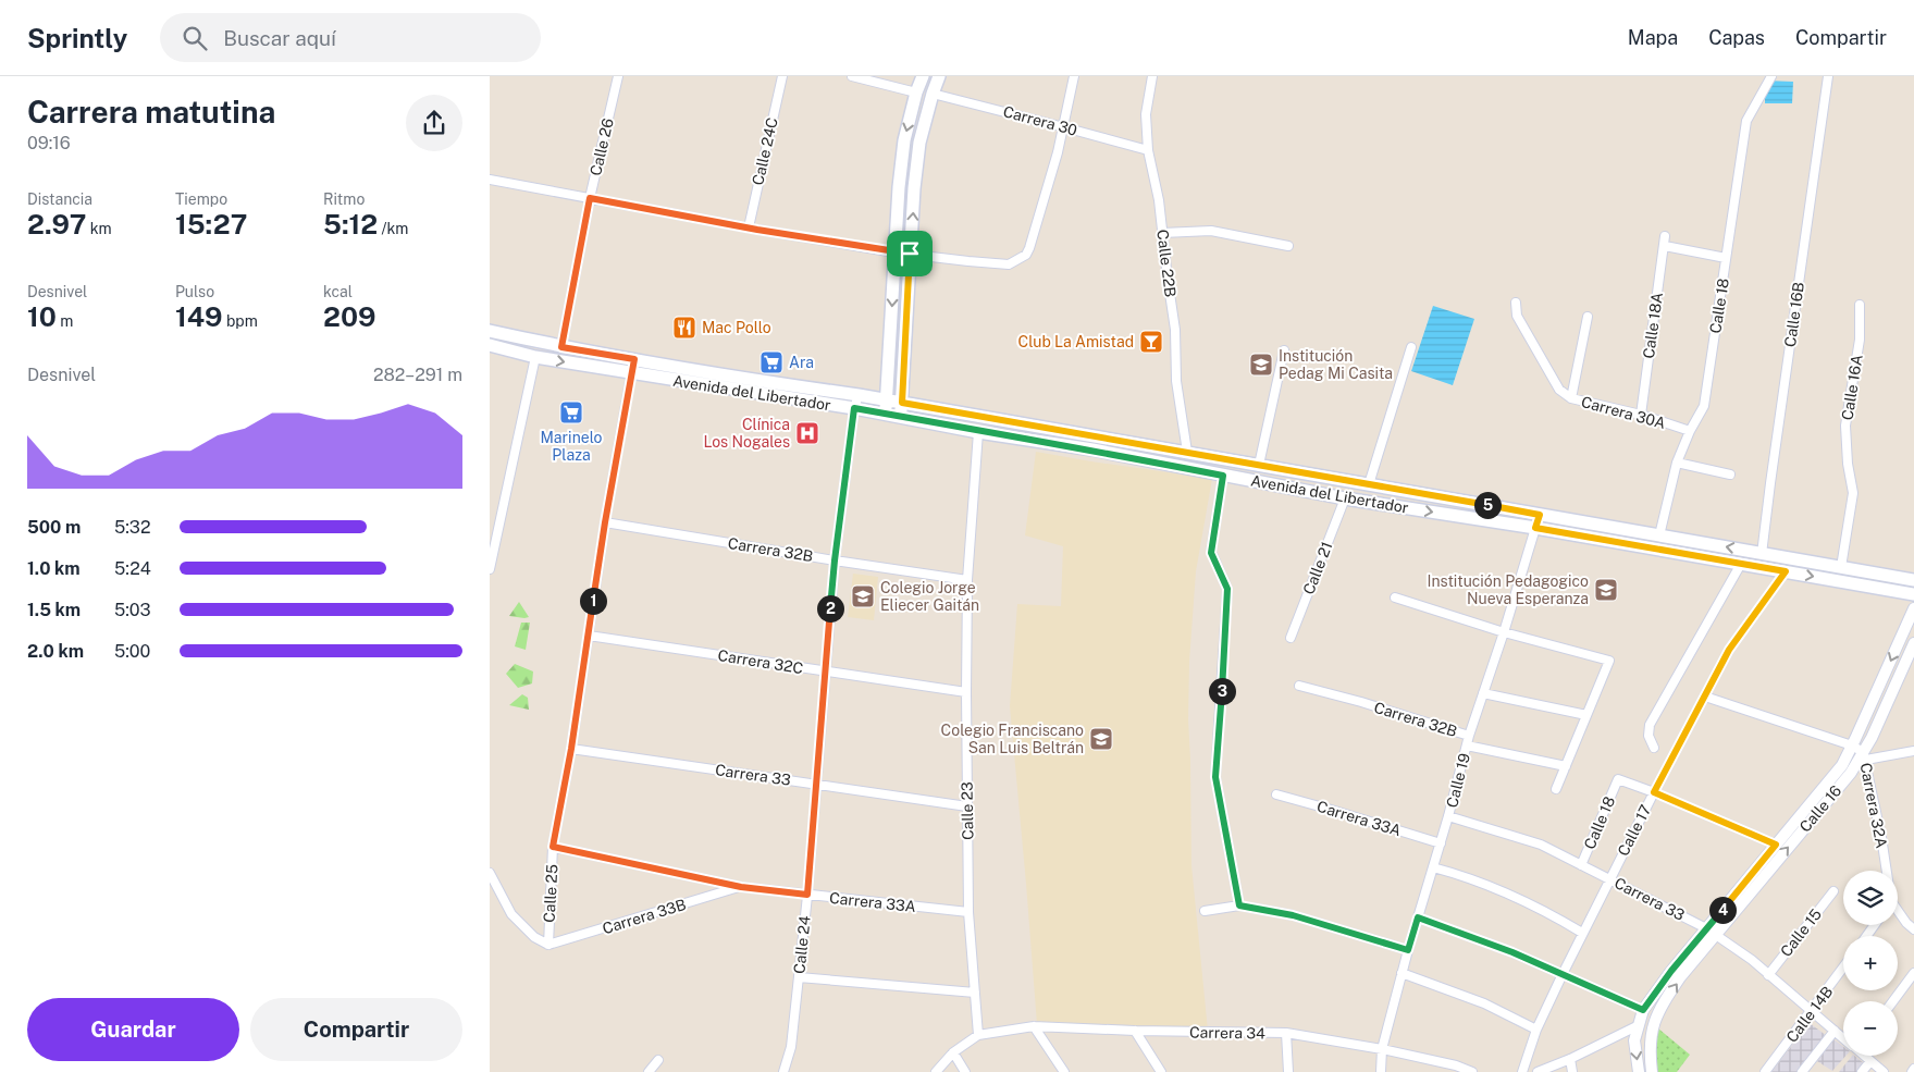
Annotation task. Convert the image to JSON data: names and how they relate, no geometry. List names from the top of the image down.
{
  "streets": {
    "main road": ["Avenida del Libertador"],
    "street": [
      "Carrera 30",
      "Calle 26",
      "Calle 24C",
      "Calle 22B",
      "Calle 18",
      "Calle 16B",
      "Calle 18A",
      "Calle 16A",
      "Carrera 30A",
      "Carrera 32B",
      "Calle 21",
      "Carrera 32C",
      "Carrera 33",
      "Calle 19",
      "Carrera 32A",
      "Calle 16",
      "Calle 23",
      "Carrera 33A",
      "Calle 17",
      "Calle 25",
      "Carrera 33B",
      "Calle 15",
      "Calle 24",
      "Calle 14B",
      "Carrera 34"
    ]
  },
  "crossings": [
    ["Carrera 30", "Calle 22B"],
    ["Calle 26", "Avenida del Libertador"],
    ["Calle 22B", "Avenida del Libertador"],
    ["Calle 18", "Avenida del Libertador"],
    ["Calle 18", "Carrera 30A"],
    ["Calle 18", "Carrera 33"],
    ["Calle 18", "Calle 17"],
    ["Calle 16B", "Avenida del Libertador"],
    ["Calle 18A", "Carrera 30A"],
    ["Calle 16A", "Avenida del Libertador"],
    ["Avenida del Libertador", "Calle 21"],
    ["Avenida del Libertador", "Calle 19"],
    ["Avenida del Libertador", "Calle 23"],
    ["Avenida del Libertador", "Calle 17"],
    ["Avenida del Libertador", "Calle 25"],
    ["Avenida del Libertador", "Calle 24"],
    ["Carrera 32B", "Calle 19"],
    ["Carrera 32B", "Calle 23"],
    ["Carrera 32B", "Calle 25"],
    ["Carrera 32B", "Calle 24"],
    ["Carrera 32C", "Calle 23"],
    ["Carrera 32C", "Calle 25"],
    ["Carrera 32C", "Calle 24"],
    ["Carrera 33", "Calle 19"],
    ["Carrera 33", "Calle 16"],
    ["Carrera 33", "Calle 23"],
    ["Carrera 33", "Calle 17"],
    ["Carrera 33", "Calle 25"],
    ["Carrera 33", "Calle 15"],
    ["Carrera 33", "Calle 24"],
    ["Carrera 33", "Calle 14B"],
    ["Calle 19", "Carrera 33A"],
    ["Calle 19", "Carrera 34"],
    ["Carrera 32A", "Calle 16"],
    ["Carrera 32A", "Calle 17"],
    ["Calle 23", "Carrera 33A"],
    ["Calle 23", "Carrera 34"],
    ["Carrera 33A", "Calle 25"],
    ["Carrera 33A", "Carrera 33B"],
    ["Carrera 33A", "Calle 24"],
    ["Calle 25", "Carrera 33B"]
  ],
  "places": {
    "restaurant": ["Mac Pollo"],
    "bar": ["Club La Amistad"],
    "supermarket": ["Ara", "Marinelo Plaza"],
    "school or university": [
      "Institución Pedag Mi Casita",
      "Institución Pedagogico Nueva Esperanza",
      "Colegio Jorge Eliecer Gaitán",
      "Colegio Franciscano San Luis Beltrán"
    ],
    "hospital": ["Clínica Los Nogales"]
  },
  "page": {
    "header": "Sprintly",
    "search": "Buscar aquí",
    "nav": ["Mapa", "Capas", "Compartir"],
    "heading": ["Carrera matutina", "09:16"],
    "stats": [
      ["Distancia", "2.97 km"],
      ["Tiempo", "15:27"],
      ["Ritmo", "5:12 /km"],
      ["Desnivel", "10 m"],
      ["Pulso", "149 bpm"],
      ["kcal", "209"]
    ],
    "chart": ["Desnivel", "282–291 m"],
    "pins": [
      "5",
      "1",
      "2",
      "3",
      "4"
    ],
    "list": [
      {
        "name": "500 m",
        "note": "5:32"
      },
      {
        "name": "1.0 km",
        "note": "5:24"
      },
      {
        "name": "1.5 km",
        "note": "5:03"
      },
      {
        "name": "2.0 km",
        "note": "5:00"
      }
    ],
    "map_buttons": ["+", "−"],
    "buttons": ["Guardar", "Compartir"]
  }
}
